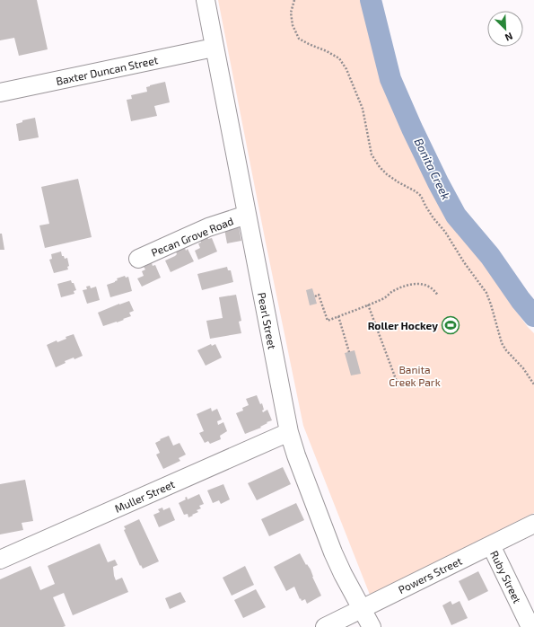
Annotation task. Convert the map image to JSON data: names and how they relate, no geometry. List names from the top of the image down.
{
  "streets": {
    "street": [
      "Baxter Duncan Street",
      "Pecan Grove Road",
      "Pearl Street",
      "Muller Street",
      "Powers Street",
      "Ruby Street"
    ]
  },
  "crossings": [
    ["Baxter Duncan Street", "Pearl Street"],
    ["Pecan Grove Road", "Pearl Street"],
    ["Pearl Street", "Muller Street"],
    ["Pearl Street", "Powers Street"],
    ["Powers Street", "Ruby Street"]
  ],
  "water": ["Bonita Creek"],
  "parks": ["Banita Creek Park"],
  "places": {
    "sports": ["Roller Hockey"]
  },
  "north": "bottom right"
}
